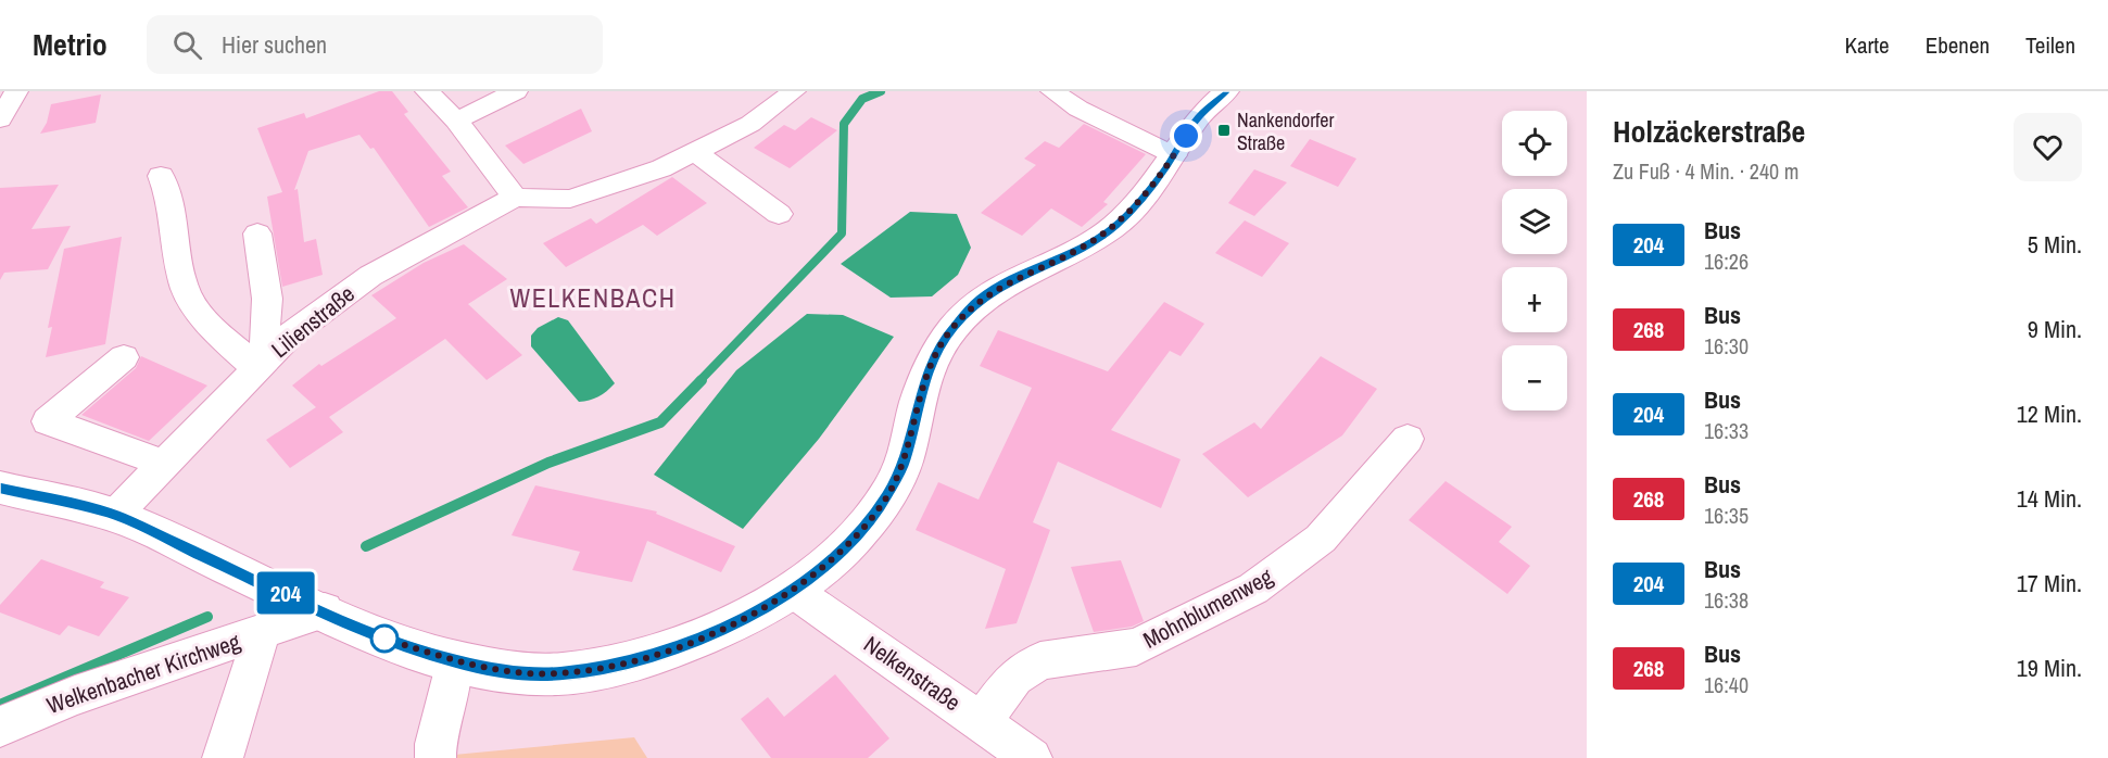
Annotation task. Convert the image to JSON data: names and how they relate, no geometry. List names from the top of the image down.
{
  "streets": {
    "street": [
      "Lilienstraße",
      "Mohnblumenweg",
      "Welkenbacher Kirchweg",
      "Nelkenstraße"
    ]
  },
  "crossings": [
    ["Mohnblumenweg", "Nelkenstraße"]
  ],
  "districts": ["WELKENBACH"],
  "places": {
    "transit": ["Nankendorfer Straße"]
  },
  "lines": ["bus line 204"],
  "page": {
    "header": "Metrio",
    "search": "Hier suchen",
    "nav": ["Karte", "Ebenen", "Teilen"],
    "on_map": "204",
    "heading": ["Holzäckerstraße", "Zu Fuß · 4 Min. · 240 m"],
    "map_buttons": ["+", "−"],
    "list": [
      {
        "mark": "204",
        "name": "Bus",
        "note": "16:26",
        "value": "5 Min."
      },
      {
        "mark": "268",
        "name": "Bus",
        "note": "16:30",
        "value": "9 Min."
      },
      {
        "mark": "204",
        "name": "Bus",
        "note": "16:33",
        "value": "12 Min."
      },
      {
        "mark": "268",
        "name": "Bus",
        "note": "16:35",
        "value": "14 Min."
      },
      {
        "mark": "204",
        "name": "Bus",
        "note": "16:38",
        "value": "17 Min."
      },
      {
        "mark": "268",
        "name": "Bus",
        "note": "16:40",
        "value": "19 Min."
      }
    ]
  }
}
